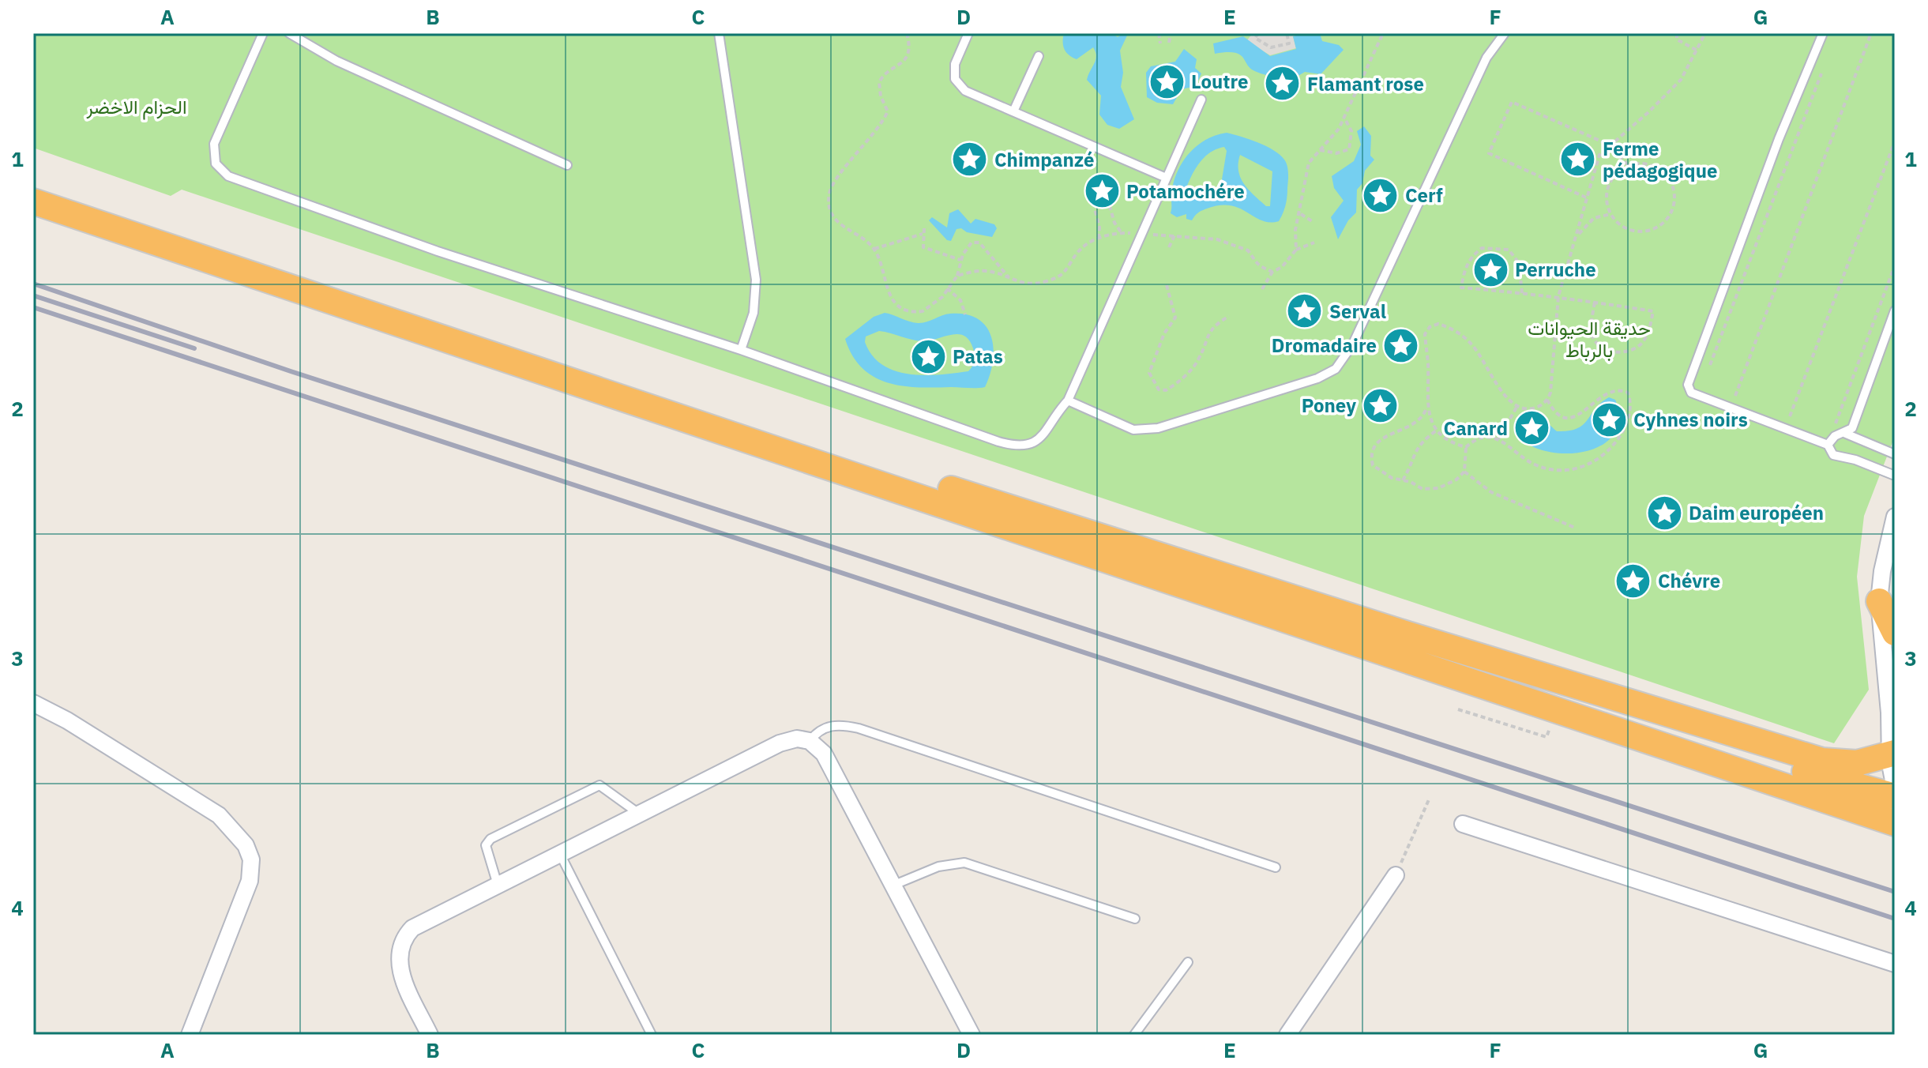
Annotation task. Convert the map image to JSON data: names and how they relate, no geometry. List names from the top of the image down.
{
  "parks": ["الحزام الاخضر", "حديقة الحيوانات بالرباط"],
  "places": {
    "place": [
      "Loutre",
      "Flamant rose",
      "Chimpanzé",
      "Ferme pédagogique",
      "Potamochére",
      "Cerf",
      "Perruche",
      "Serval",
      "Dromadaire",
      "Patas",
      "Poney",
      "Cyhnes noirs",
      "Canard",
      "Daim européen",
      "Chévre"
    ]
  },
  "grid": {
    "columns": [
      "A",
      "B",
      "C",
      "D",
      "E",
      "F",
      "G"
    ],
    "rows": [
      "1",
      "2",
      "3",
      "4"
    ]
  }
}
